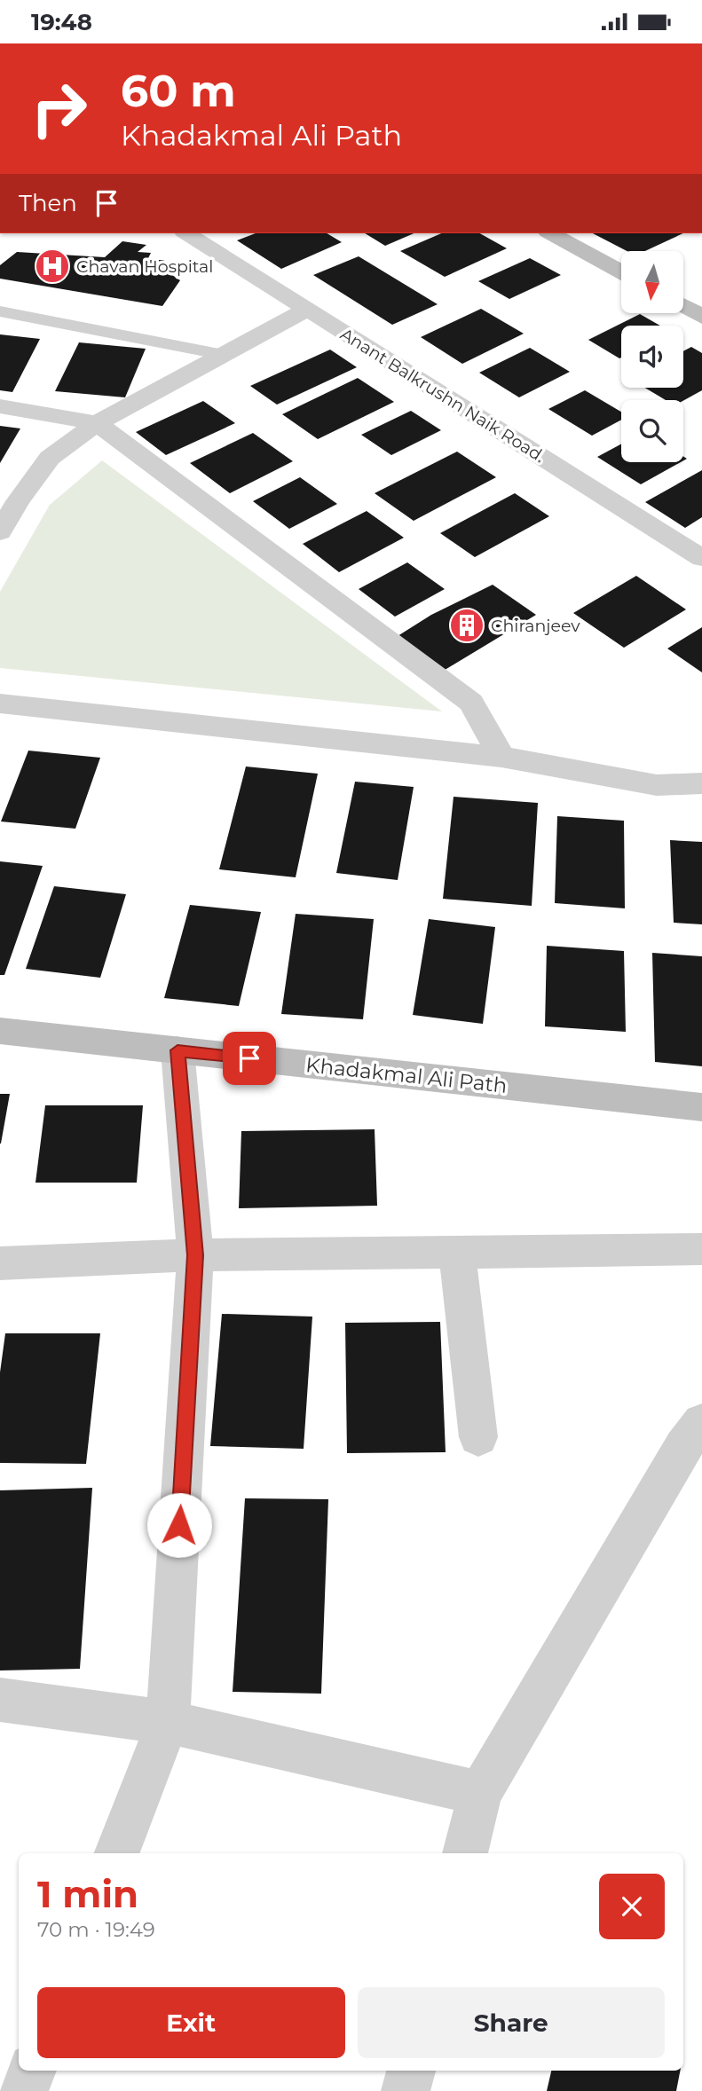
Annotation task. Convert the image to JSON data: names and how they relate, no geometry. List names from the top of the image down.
{
  "streets": {
    "street": ["Anant Balkrushn Naik Road.", "Khadakmal Ali Path"]
  },
  "places": {
    "hospital": ["Chavan Hospital"],
    "building": ["Chiranjeev"]
  },
  "north": "bottom",
  "page": {
    "status": "19:48",
    "turn": ["60 m", "Khadakmal Ali Path"],
    "then": "Then",
    "heading": ["1 min", "70 m · 19:49"],
    "buttons": ["Exit", "Share"]
  }
}
